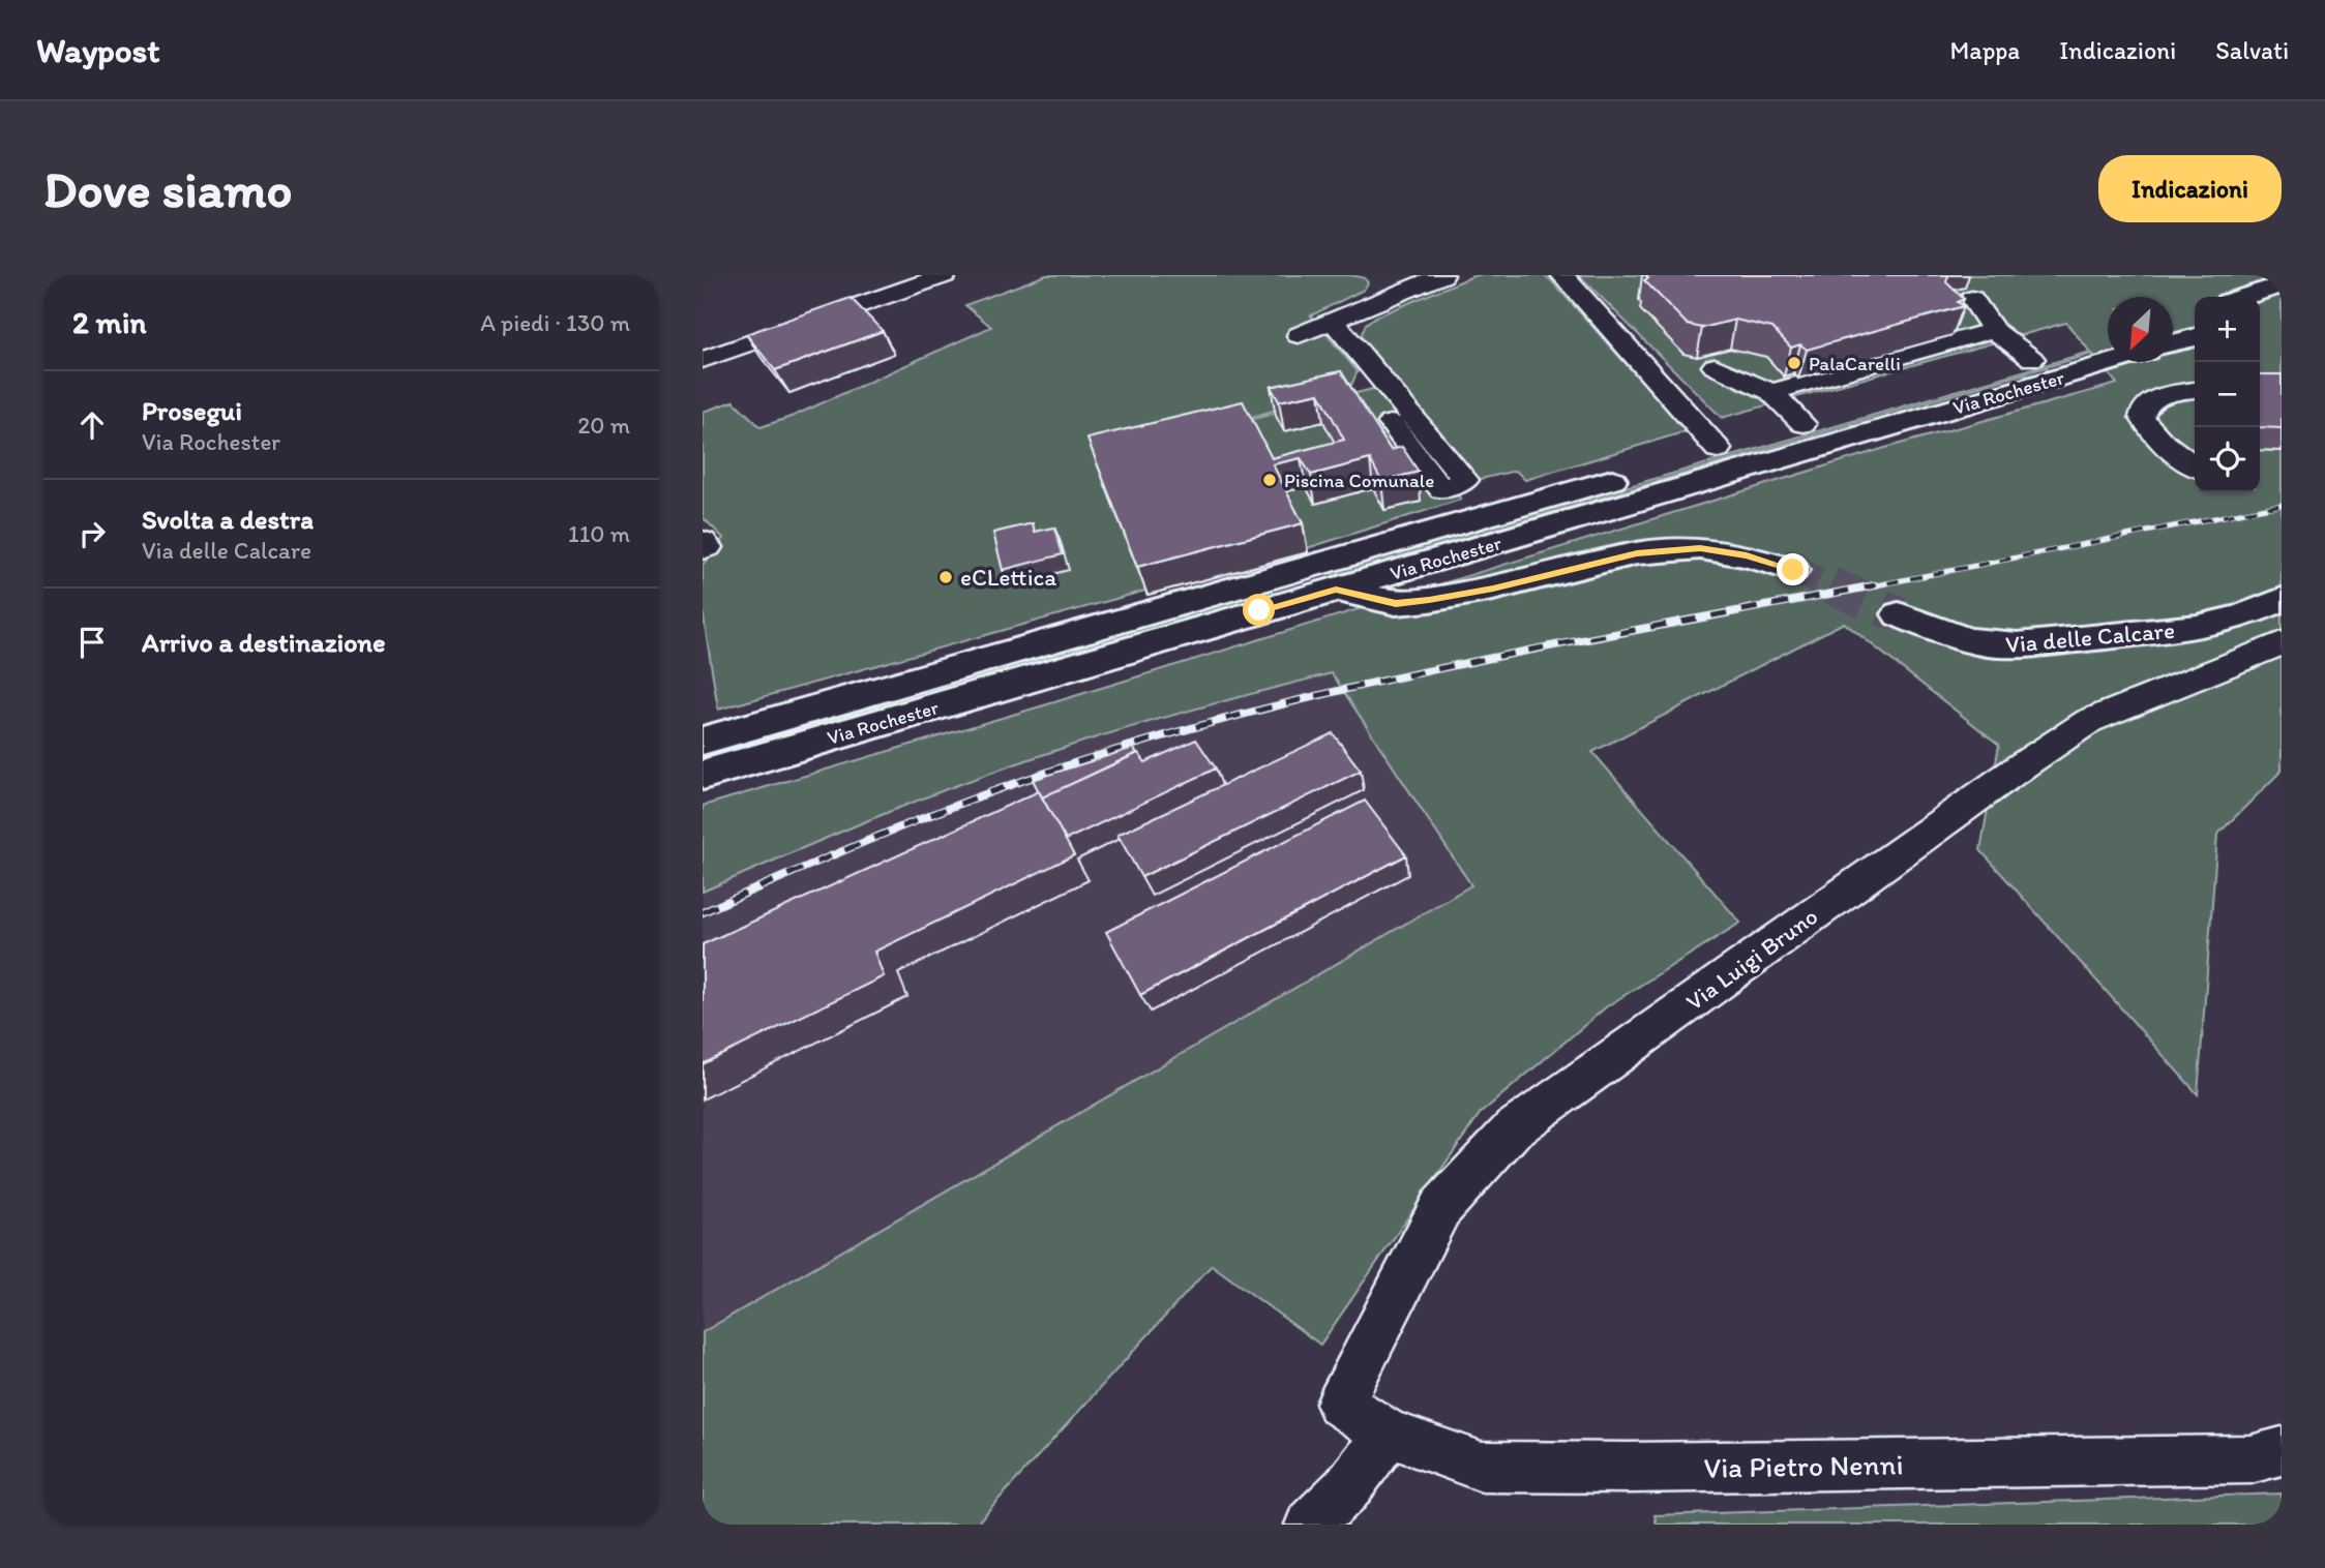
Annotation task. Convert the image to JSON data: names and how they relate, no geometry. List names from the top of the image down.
{
  "streets": {
    "main road": ["Via Rochester", "Via delle Calcare"],
    "street": ["Via Luigi Bruno", "Via Pietro Nenni"]
  },
  "crossings": [
    ["Via Luigi Bruno", "Via Pietro Nenni"]
  ],
  "places": ["PalaCarelli", "Piscina Comunale", "eCLettica"],
  "north": "bottom left",
  "page": {
    "header": "Waypost",
    "nav": ["Mappa", "Indicazioni", "Salvati"],
    "buttons": "Indicazioni",
    "title": "Dove siamo",
    "heading": ["2 min", "A piedi · 130 m"],
    "map_buttons": ["+", "−"],
    "list": [
      ["Prosegui", "Via Rochester", "20 m"],
      ["Svolta a destra", "Via delle Calcare", "110 m"],
      "Arrivo a destinazione"
    ]
  }
}
